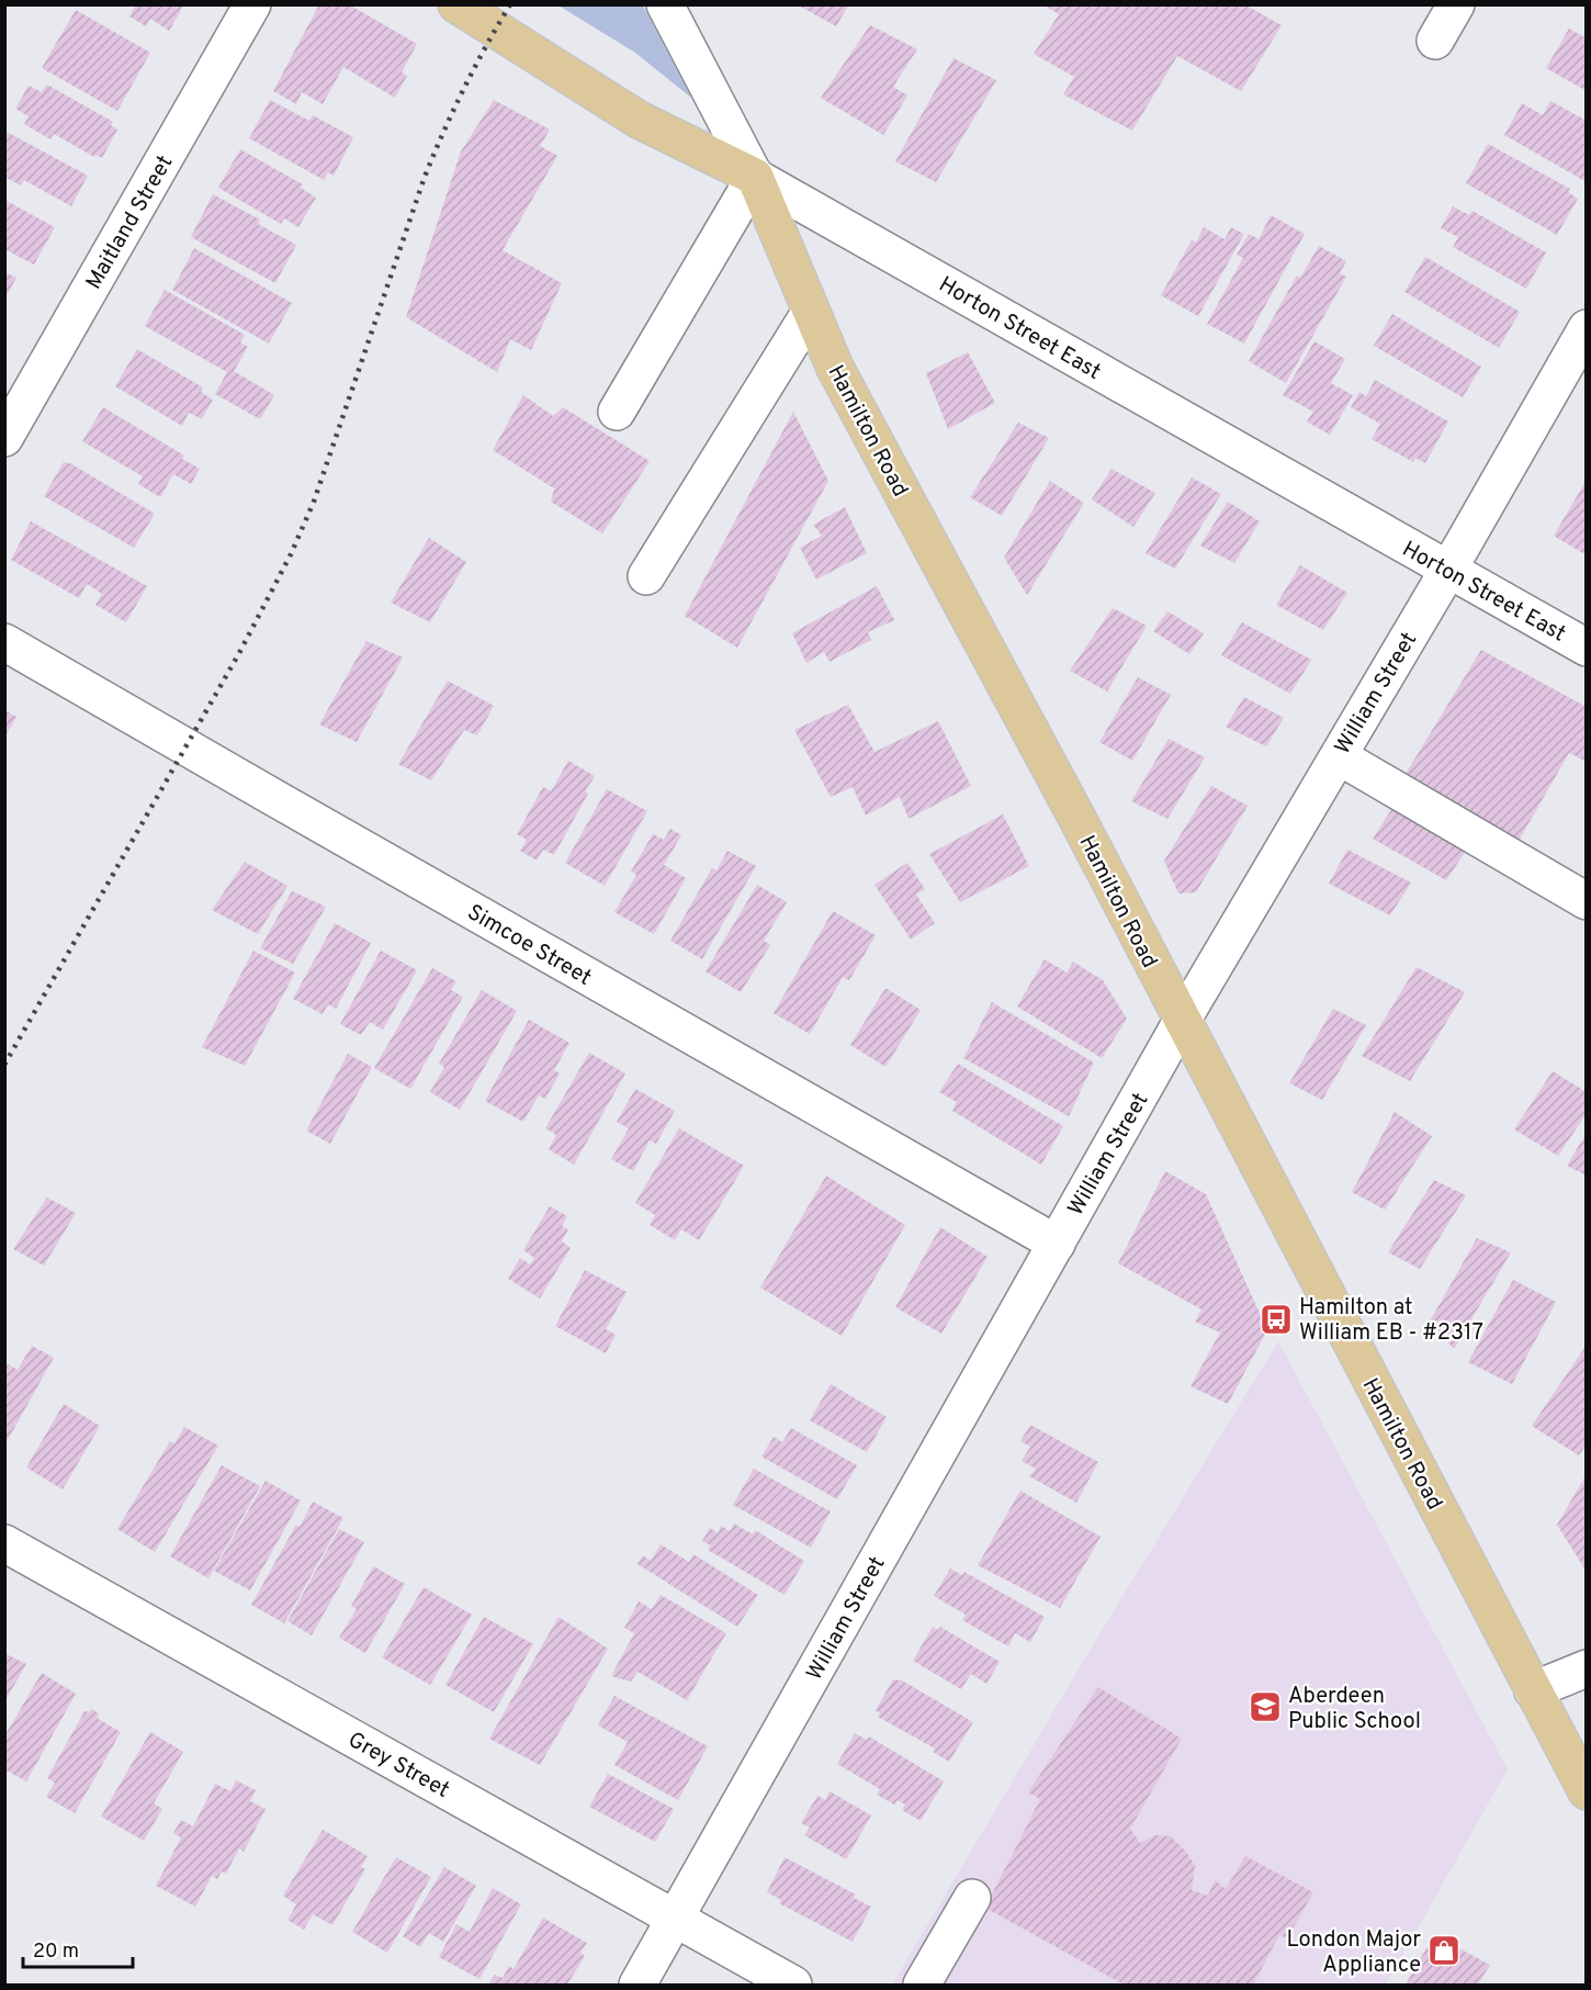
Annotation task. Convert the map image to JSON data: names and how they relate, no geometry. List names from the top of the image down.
{
  "streets": {
    "main road": ["Horton Street East", "Hamilton Road"],
    "street": [
      "Maitland Street",
      "William Street",
      "Simcoe Street",
      "Grey Street"
    ]
  },
  "crossings": [
    ["Horton Street East", "Hamilton Road"],
    ["Horton Street East", "William Street"],
    ["Hamilton Road", "William Street"],
    ["William Street", "Simcoe Street"],
    ["William Street", "Grey Street"]
  ],
  "places": {
    "bus stop": ["Hamilton at William EB - #2317"],
    "school or university": ["Aberdeen Public School"],
    "shop": ["London Major Appliance"]
  },
  "scale_bar": "20 m"
}
